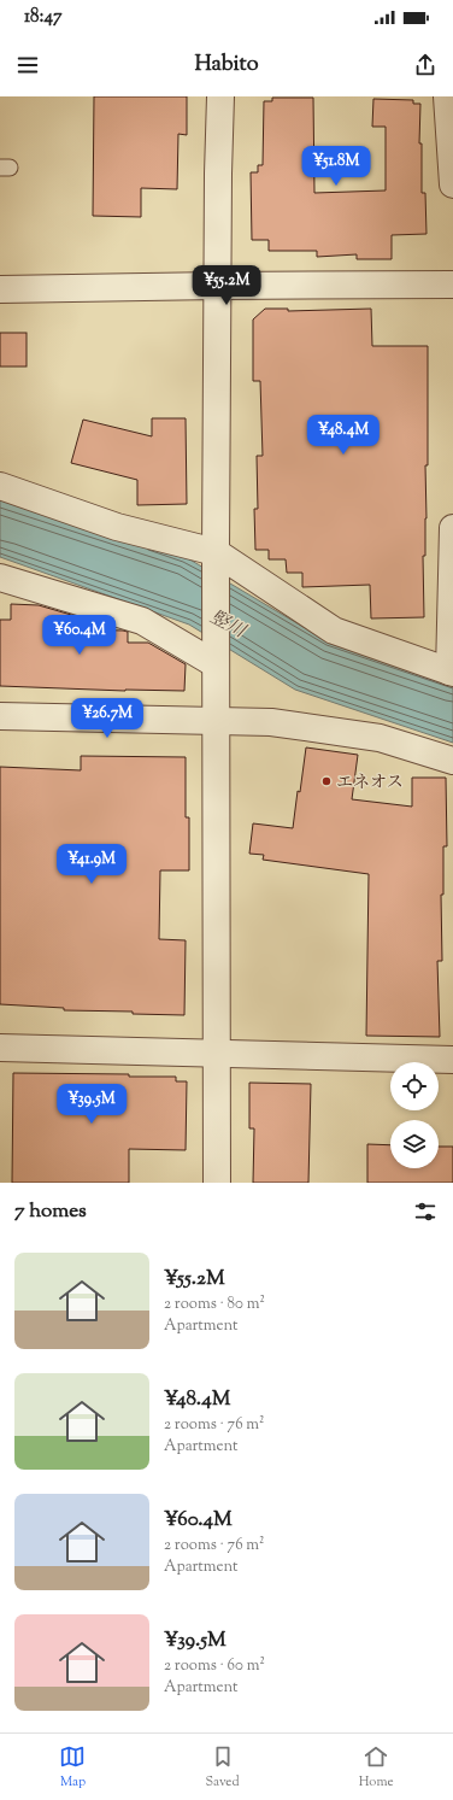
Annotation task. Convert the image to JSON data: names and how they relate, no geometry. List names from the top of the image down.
{
  "water": ["竪川"],
  "places": ["エネオス"],
  "page": {
    "status": "18:47",
    "header": "Habito",
    "price": [
      "¥51.8M",
      "¥55.2M",
      "¥48.4M",
      "¥60.4M",
      "¥26.7M",
      "¥41.9M",
      "¥39.5M"
    ],
    "heading": "7 homes",
    "list": [
      {
        "name": "¥55.2M",
        "note": "2 rooms · 80 m² · Apartment"
      },
      {
        "name": "¥48.4M",
        "note": "2 rooms · 76 m² · Apartment"
      },
      {
        "name": "¥60.4M",
        "note": "2 rooms · 76 m² · Apartment"
      },
      {
        "name": "¥39.5M",
        "note": "2 rooms · 60 m² · Apartment"
      }
    ],
    "tabs": ["Map", "Saved", "Home"]
  }
}
